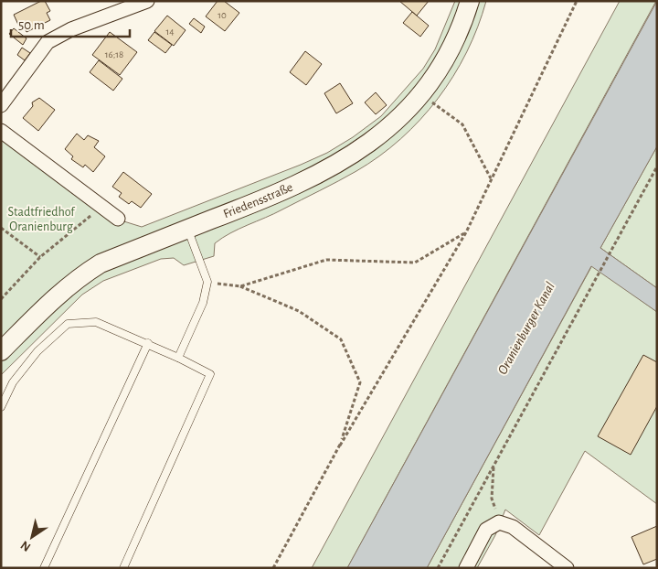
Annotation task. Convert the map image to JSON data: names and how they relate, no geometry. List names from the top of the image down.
{
  "streets": {
    "street": ["Friedensstraße"]
  },
  "water": ["Oranienburger Kanal"],
  "parks": ["Stadtfriedhof Oranienburg"],
  "house_numbers": ["10", "14", "16;18"],
  "scale_bar": "50 m",
  "north": "bottom left"
}
